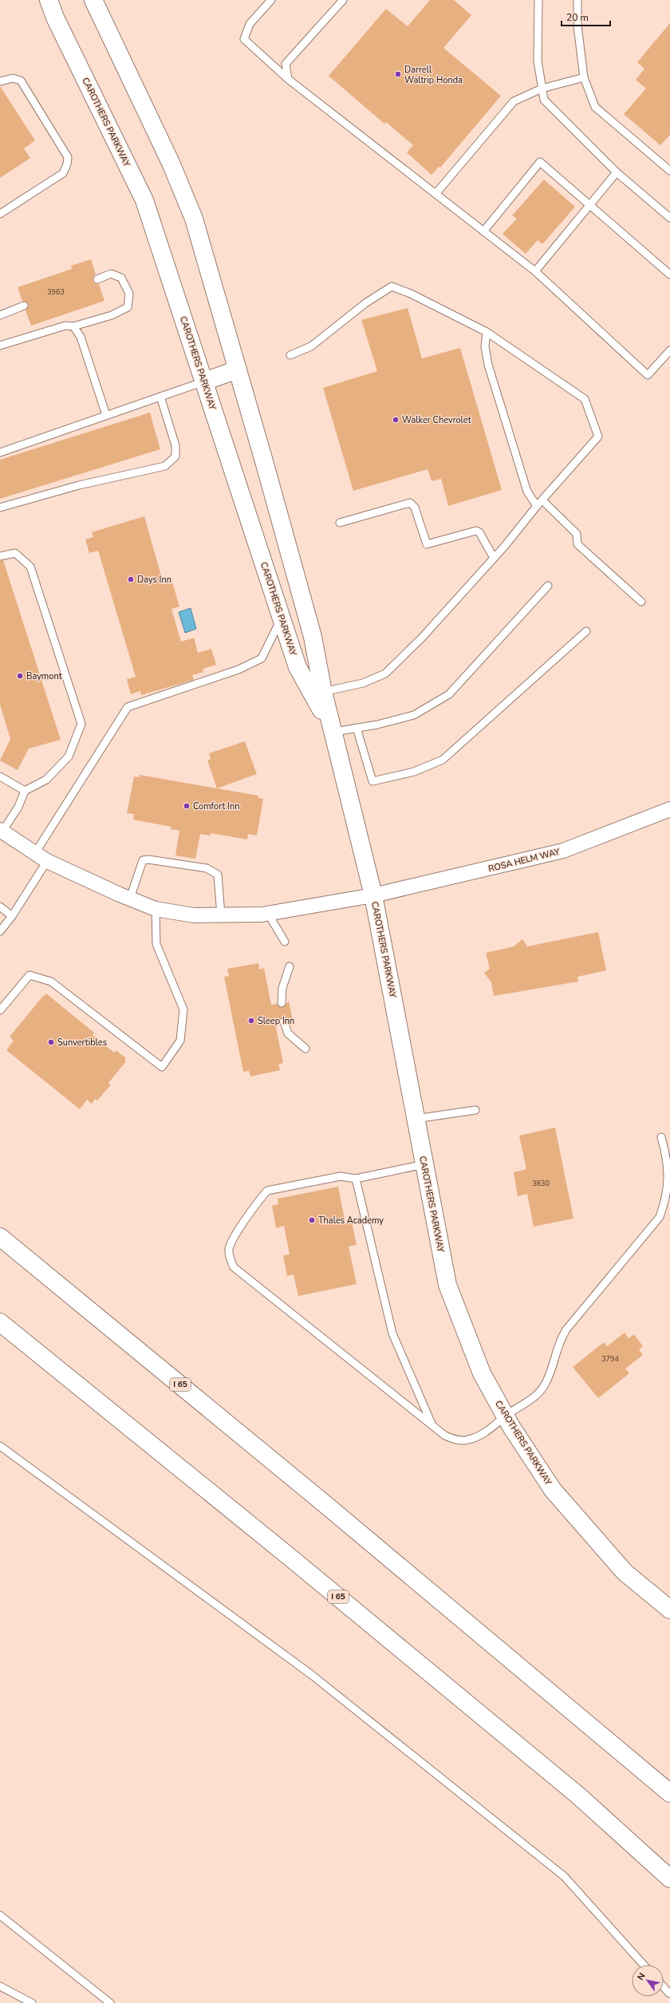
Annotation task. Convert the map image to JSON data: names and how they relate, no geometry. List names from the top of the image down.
{
  "streets": {
    "main road": ["CAROTHERS PARKWAY", "I 65"],
    "street": ["ROSA HELM WAY"]
  },
  "crossings": [
    ["CAROTHERS PARKWAY", "ROSA HELM WAY"]
  ],
  "places": [
    "Darrell Waltrip Honda",
    "Walker Chevrolet",
    "Days Inn",
    "Baymont",
    "Comfort Inn",
    "Sleep Inn",
    "Sunvertibles",
    "Thales Academy"
  ],
  "house_numbers": ["3963", "3830", "3794"],
  "scale_bar": "20 m",
  "north": "top left"
}
